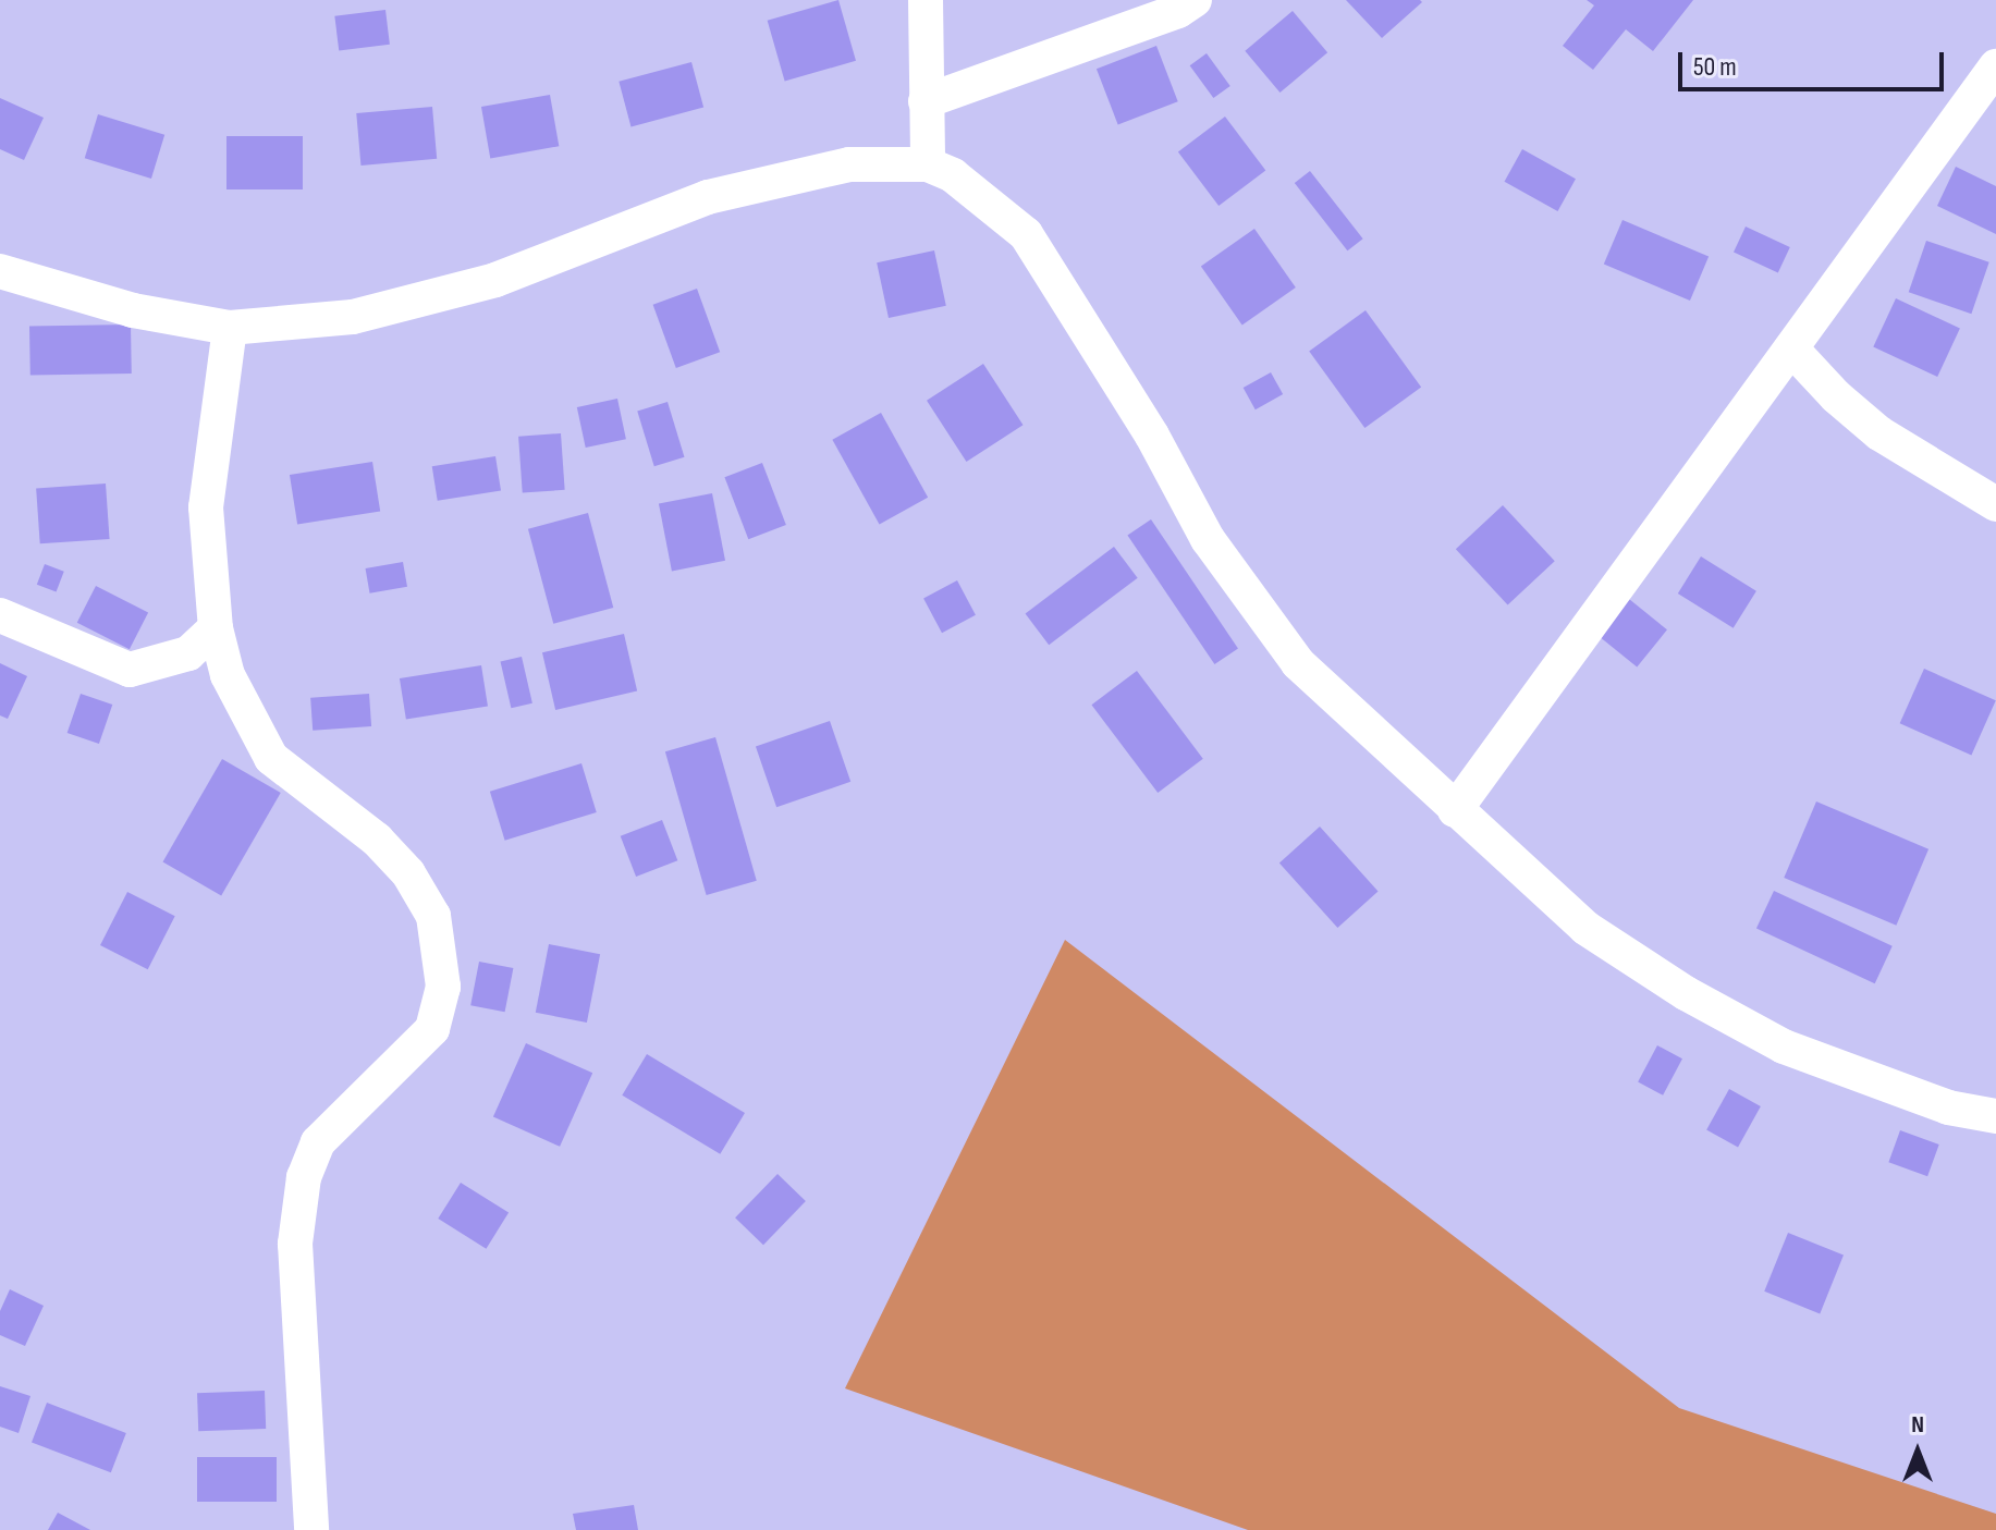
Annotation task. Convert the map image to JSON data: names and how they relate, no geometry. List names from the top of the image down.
{
  "scale_bar": "50 m",
  "north": "top"
}
